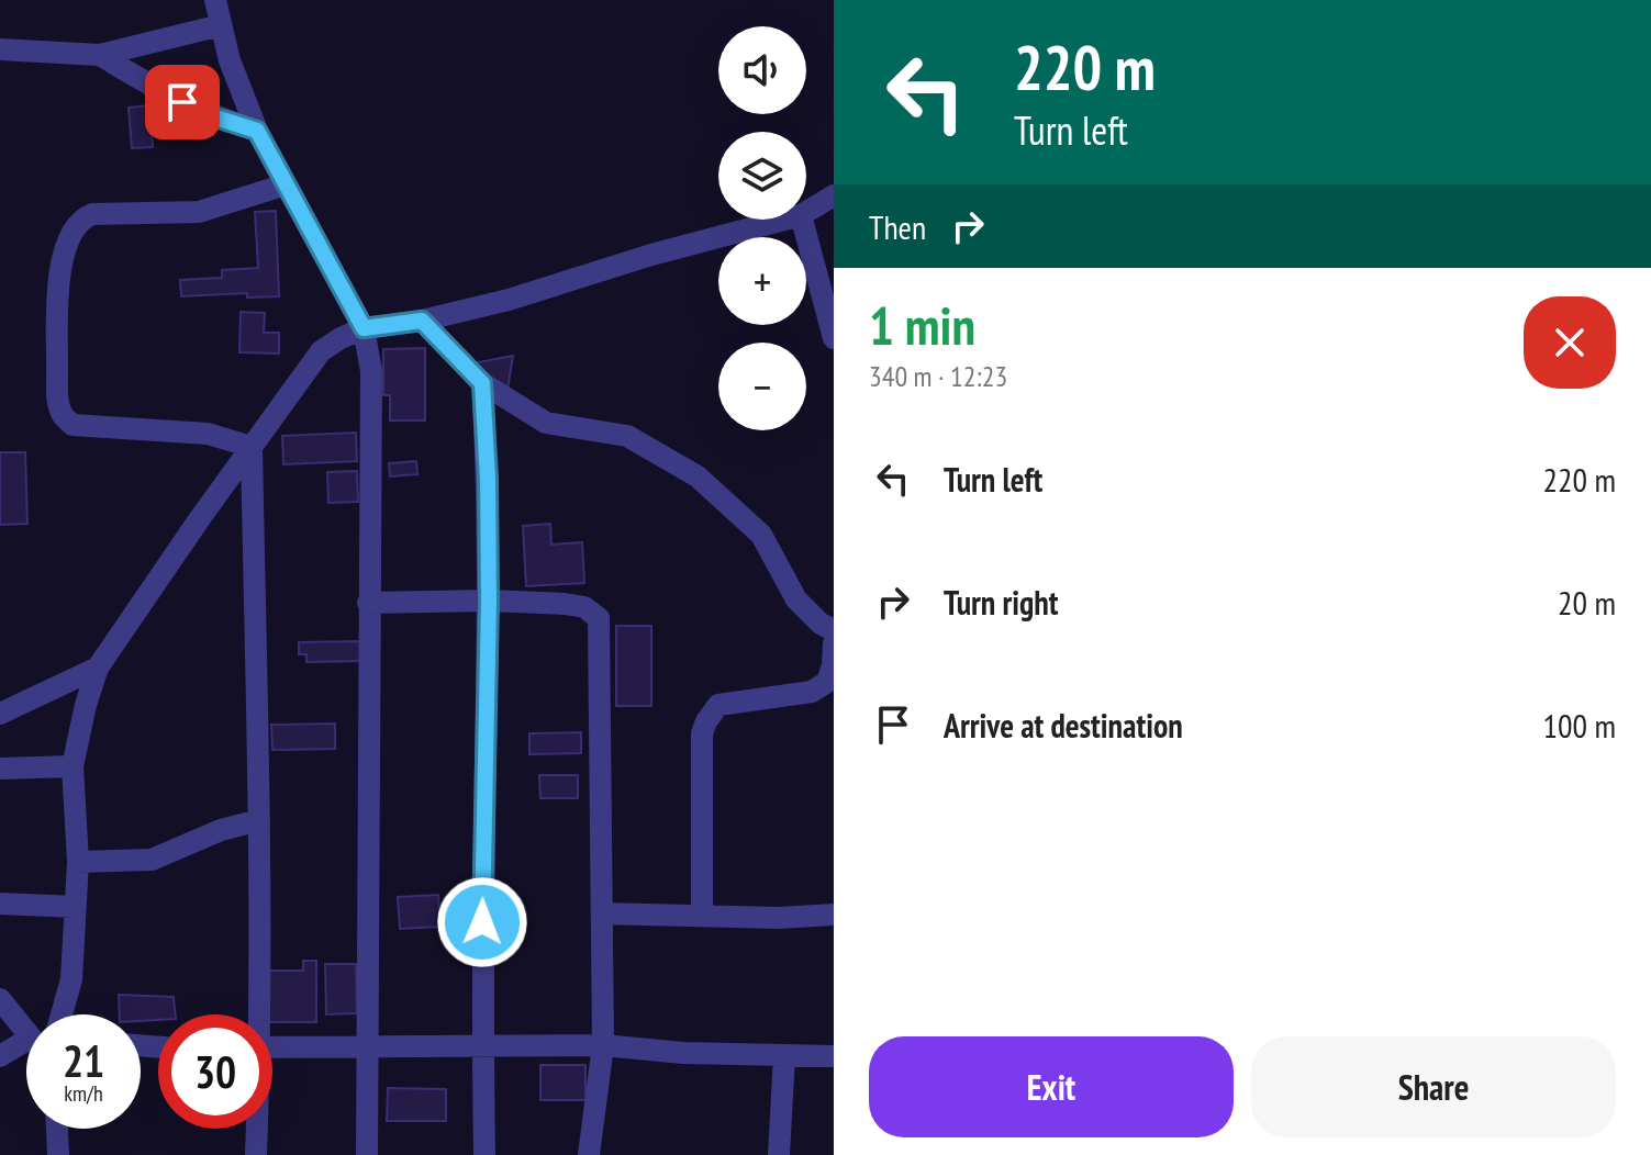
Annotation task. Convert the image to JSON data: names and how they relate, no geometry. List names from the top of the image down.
{
  "page": {
    "turn": ["220 m", "Turn left"],
    "map_buttons": ["+", "−"],
    "then": "Then",
    "heading": ["1 min", "340 m · 12:23"],
    "list": [
      {
        "name": "Turn left",
        "value": "220 m"
      },
      {
        "name": "Turn right",
        "value": "20 m"
      },
      {
        "name": "Arrive at destination",
        "value": "100 m"
      }
    ],
    "speed": "21 km/h",
    "limit": "30",
    "buttons": ["Exit", "Share"]
  }
}
